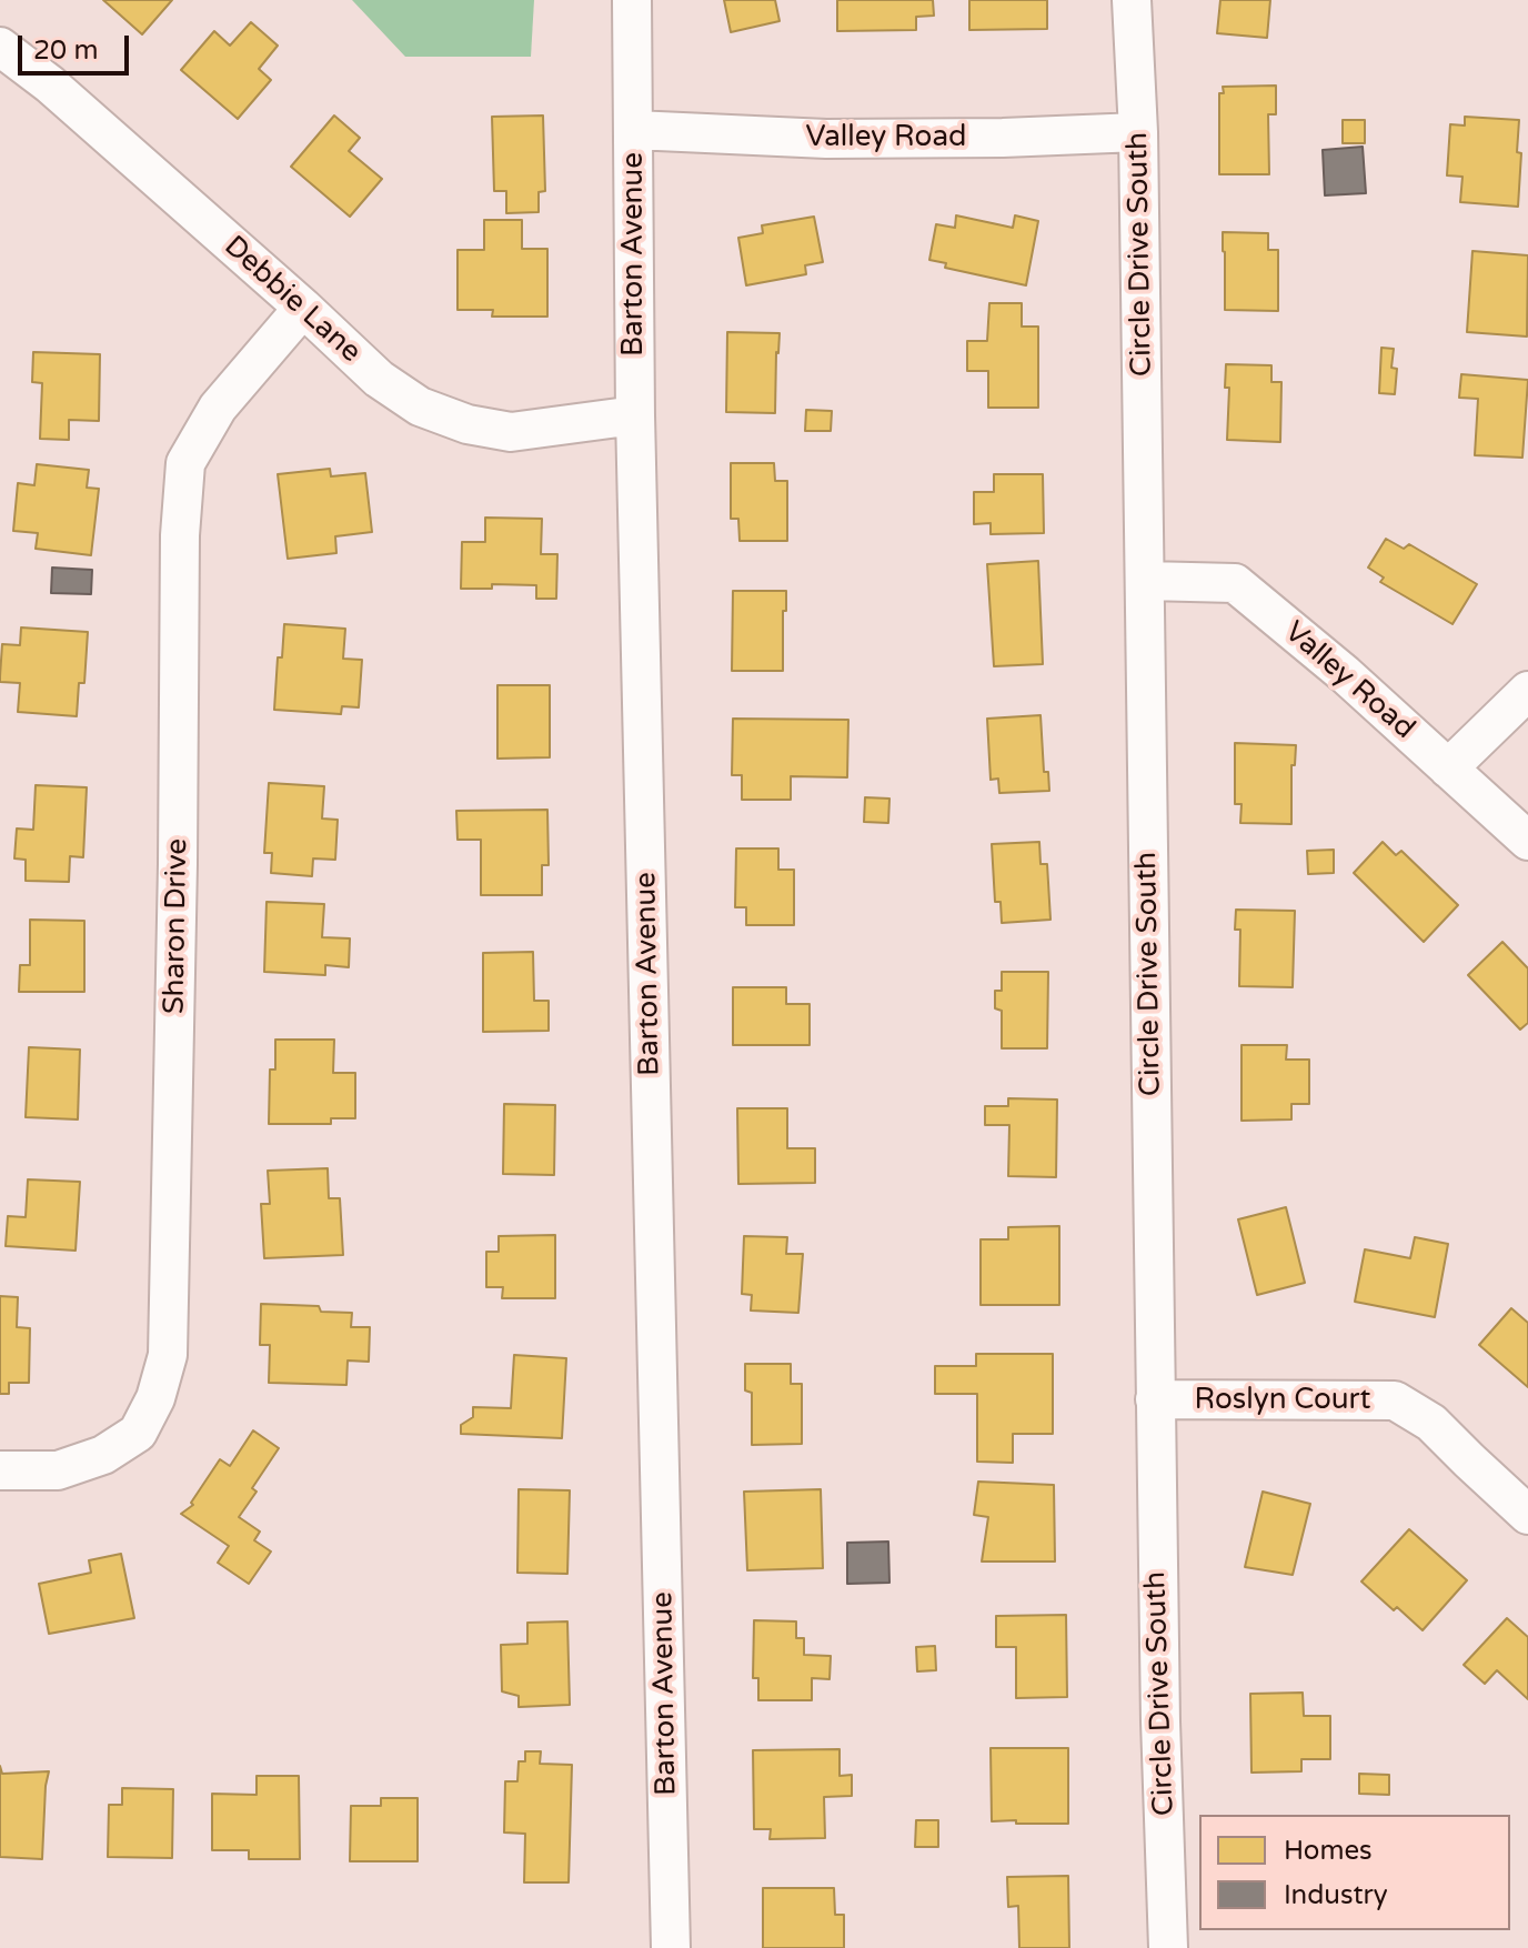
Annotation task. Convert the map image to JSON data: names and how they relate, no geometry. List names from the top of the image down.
{
  "streets": {
    "street": [
      "Valley Road",
      "Barton Avenue",
      "Circle Drive South",
      "Debbie Lane",
      "Sharon Drive",
      "Roslyn Court"
    ]
  },
  "crossings": [
    ["Valley Road", "Barton Avenue"],
    ["Valley Road", "Circle Drive South"],
    ["Barton Avenue", "Debbie Lane"],
    ["Circle Drive South", "Roslyn Court"],
    ["Debbie Lane", "Sharon Drive"]
  ],
  "legend": ["Homes", "Industry"],
  "scale_bar": "20 m"
}
